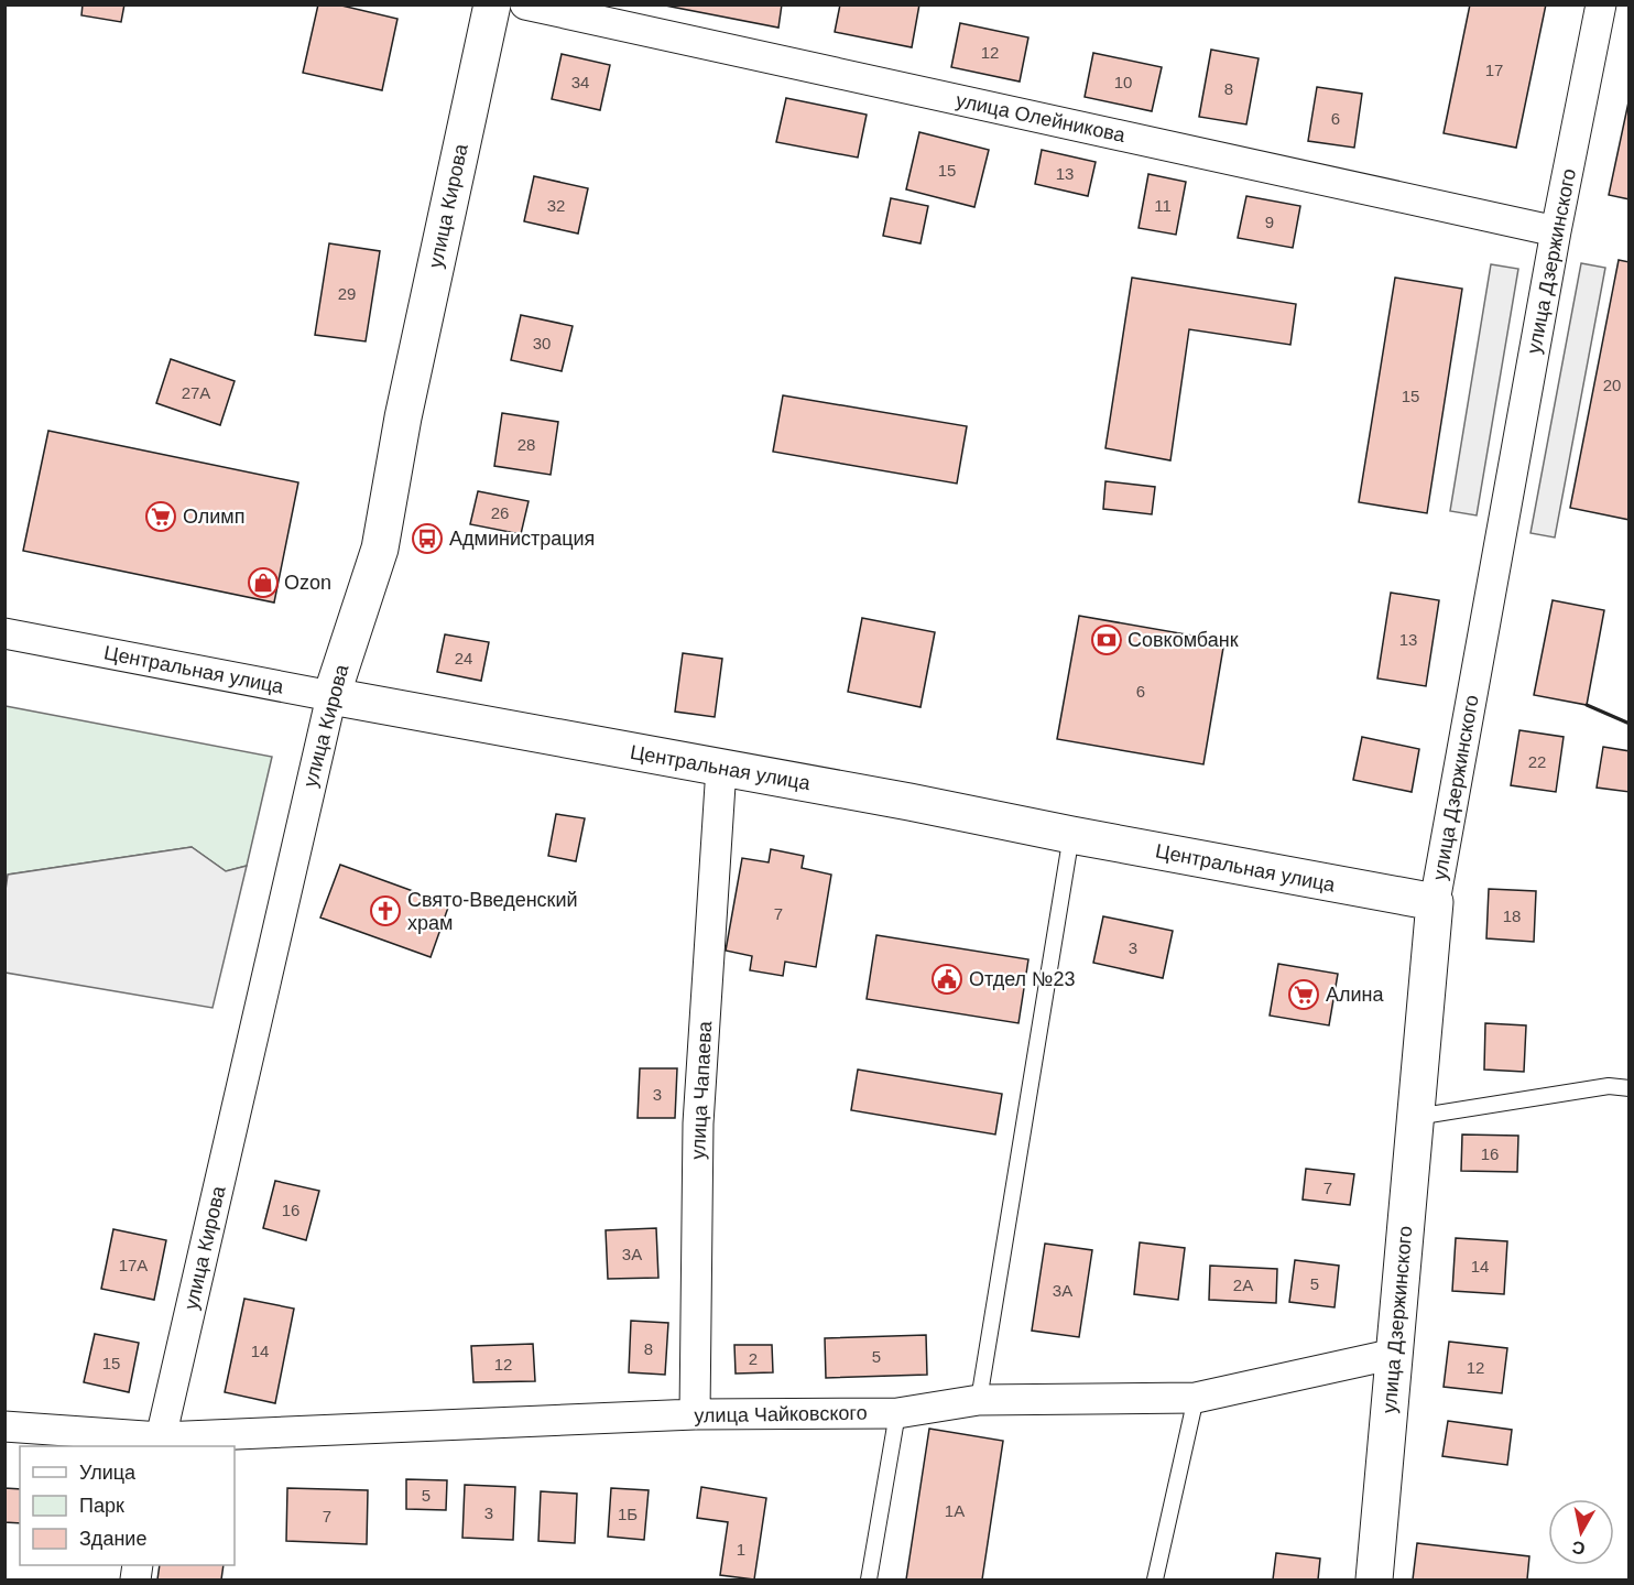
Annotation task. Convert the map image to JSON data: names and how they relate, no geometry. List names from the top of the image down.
{
  "streets": {
    "street": [
      "улица Олейникова",
      "улица Кирова",
      "улица Дзержинского",
      "Центральная улица",
      "улица Чапаева",
      "улица Чайковского"
    ]
  },
  "crossings": [
    ["улица Олейникова", "улица Дзержинского"],
    ["улица Кирова", "Центральная улица"],
    ["улица Кирова", "улица Чайковского"],
    ["улица Дзержинского", "Центральная улица"],
    ["улица Дзержинского", "улица Чайковского"],
    ["Центральная улица", "улица Чапаева"],
    ["улица Чапаева", "улица Чайковского"]
  ],
  "places": {
    "supermarket": ["Олимп", "Алина"],
    "bus stop": ["Администрация"],
    "shop": ["Ozon"],
    "bank": ["Совкомбанк"],
    "church": ["Свято-Введенский храм"],
    "public building": ["Отдел №23"]
  },
  "house_numbers": [
    "12",
    "17",
    "34",
    "10",
    "8",
    "6",
    "15",
    "13",
    "32",
    "11",
    "9",
    "29",
    "30",
    "20",
    "27А",
    "15",
    "28",
    "26",
    "13",
    "24",
    "6",
    "22",
    "7",
    "18",
    "3",
    "3",
    "16",
    "7",
    "16",
    "3А",
    "17А",
    "14",
    "5",
    "2А",
    "3А",
    "8",
    "14",
    "5",
    "2",
    "15",
    "12",
    "12",
    "5",
    "1А",
    "3",
    "1Б",
    "7",
    "1"
  ],
  "legend": ["Улица", "Парк", "Здание"],
  "north": "bottom"
}
